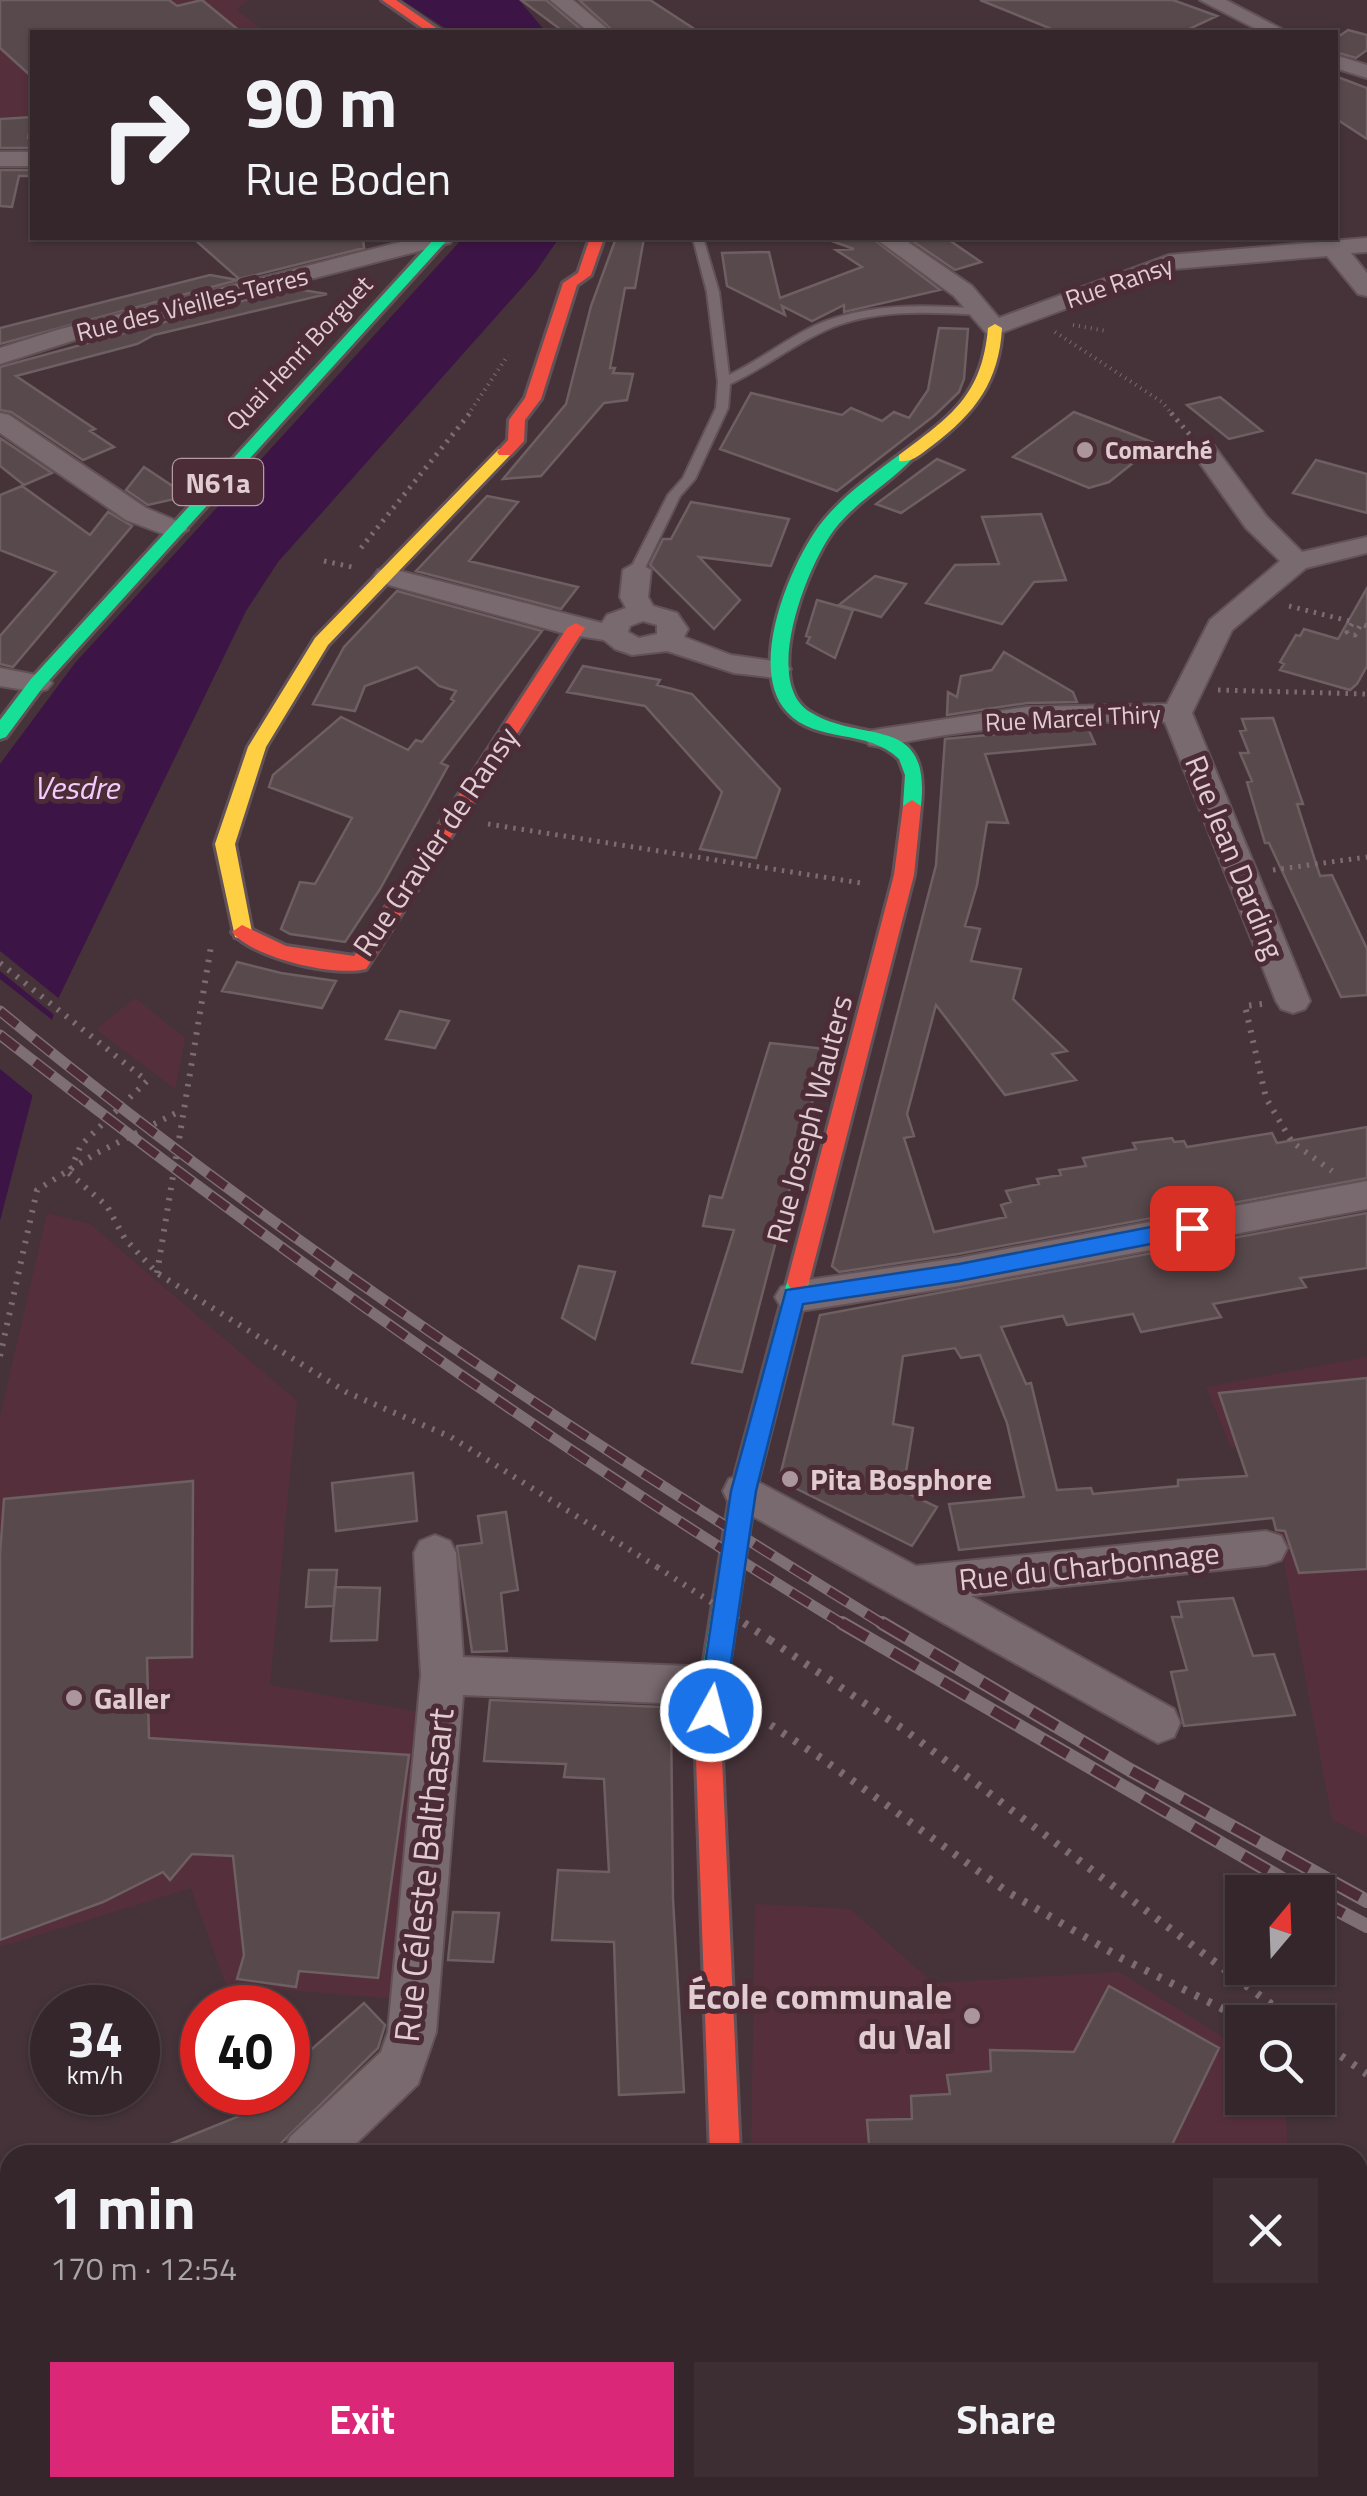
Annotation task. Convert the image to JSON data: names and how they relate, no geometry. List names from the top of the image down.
{
  "streets": {
    "street": [
      "Rue Ransy",
      "Rue des Vieilles-Terres",
      "Quai Henri Borguet",
      "N61a",
      "Rue Marcel Thiry",
      "Rue Gravier de Ransy",
      "Rue Jean Darding",
      "Rue Joseph Wauters",
      "Rue du Charbonnage",
      "Rue Céleste Balthasart"
    ]
  },
  "crossings": [
    ["Rue Marcel Thiry", "Rue Jean Darding"],
    ["Rue Marcel Thiry", "Rue Joseph Wauters"],
    ["Rue Joseph Wauters", "Rue du Charbonnage"],
    ["Rue Joseph Wauters", "Rue Céleste Balthasart"]
  ],
  "water": ["Vesdre"],
  "places": [
    "Comarché",
    "Pita Bosphore",
    "Galler",
    "École communale du Val"
  ],
  "north": "top",
  "page": {
    "turn": ["90 m", "Rue Boden"],
    "speed": "34 km/h",
    "limit": "40",
    "heading": ["1 min", "170 m · 12:54"],
    "buttons": ["Exit", "Share"]
  }
}
